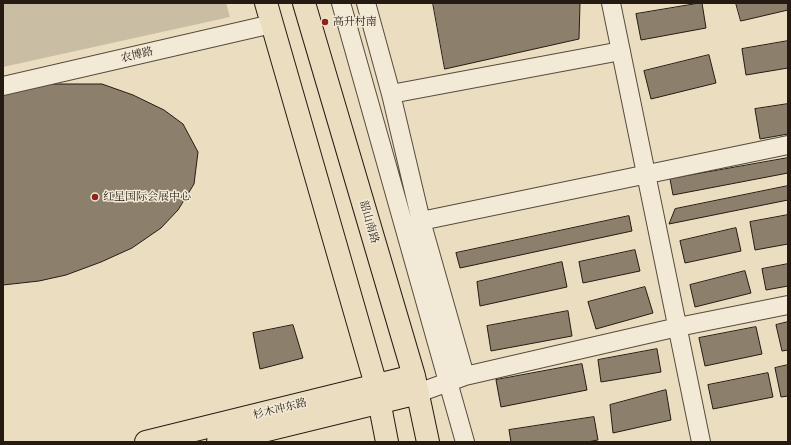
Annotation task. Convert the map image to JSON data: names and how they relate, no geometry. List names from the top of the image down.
{
  "streets": {
    "main road": ["韶山南路", "杉木冲东路"],
    "street": ["农博路"]
  },
  "crossings": [
    ["韶山南路", "杉木冲东路"]
  ],
  "places": ["高升村南", "红星国际会展中心"]
}
